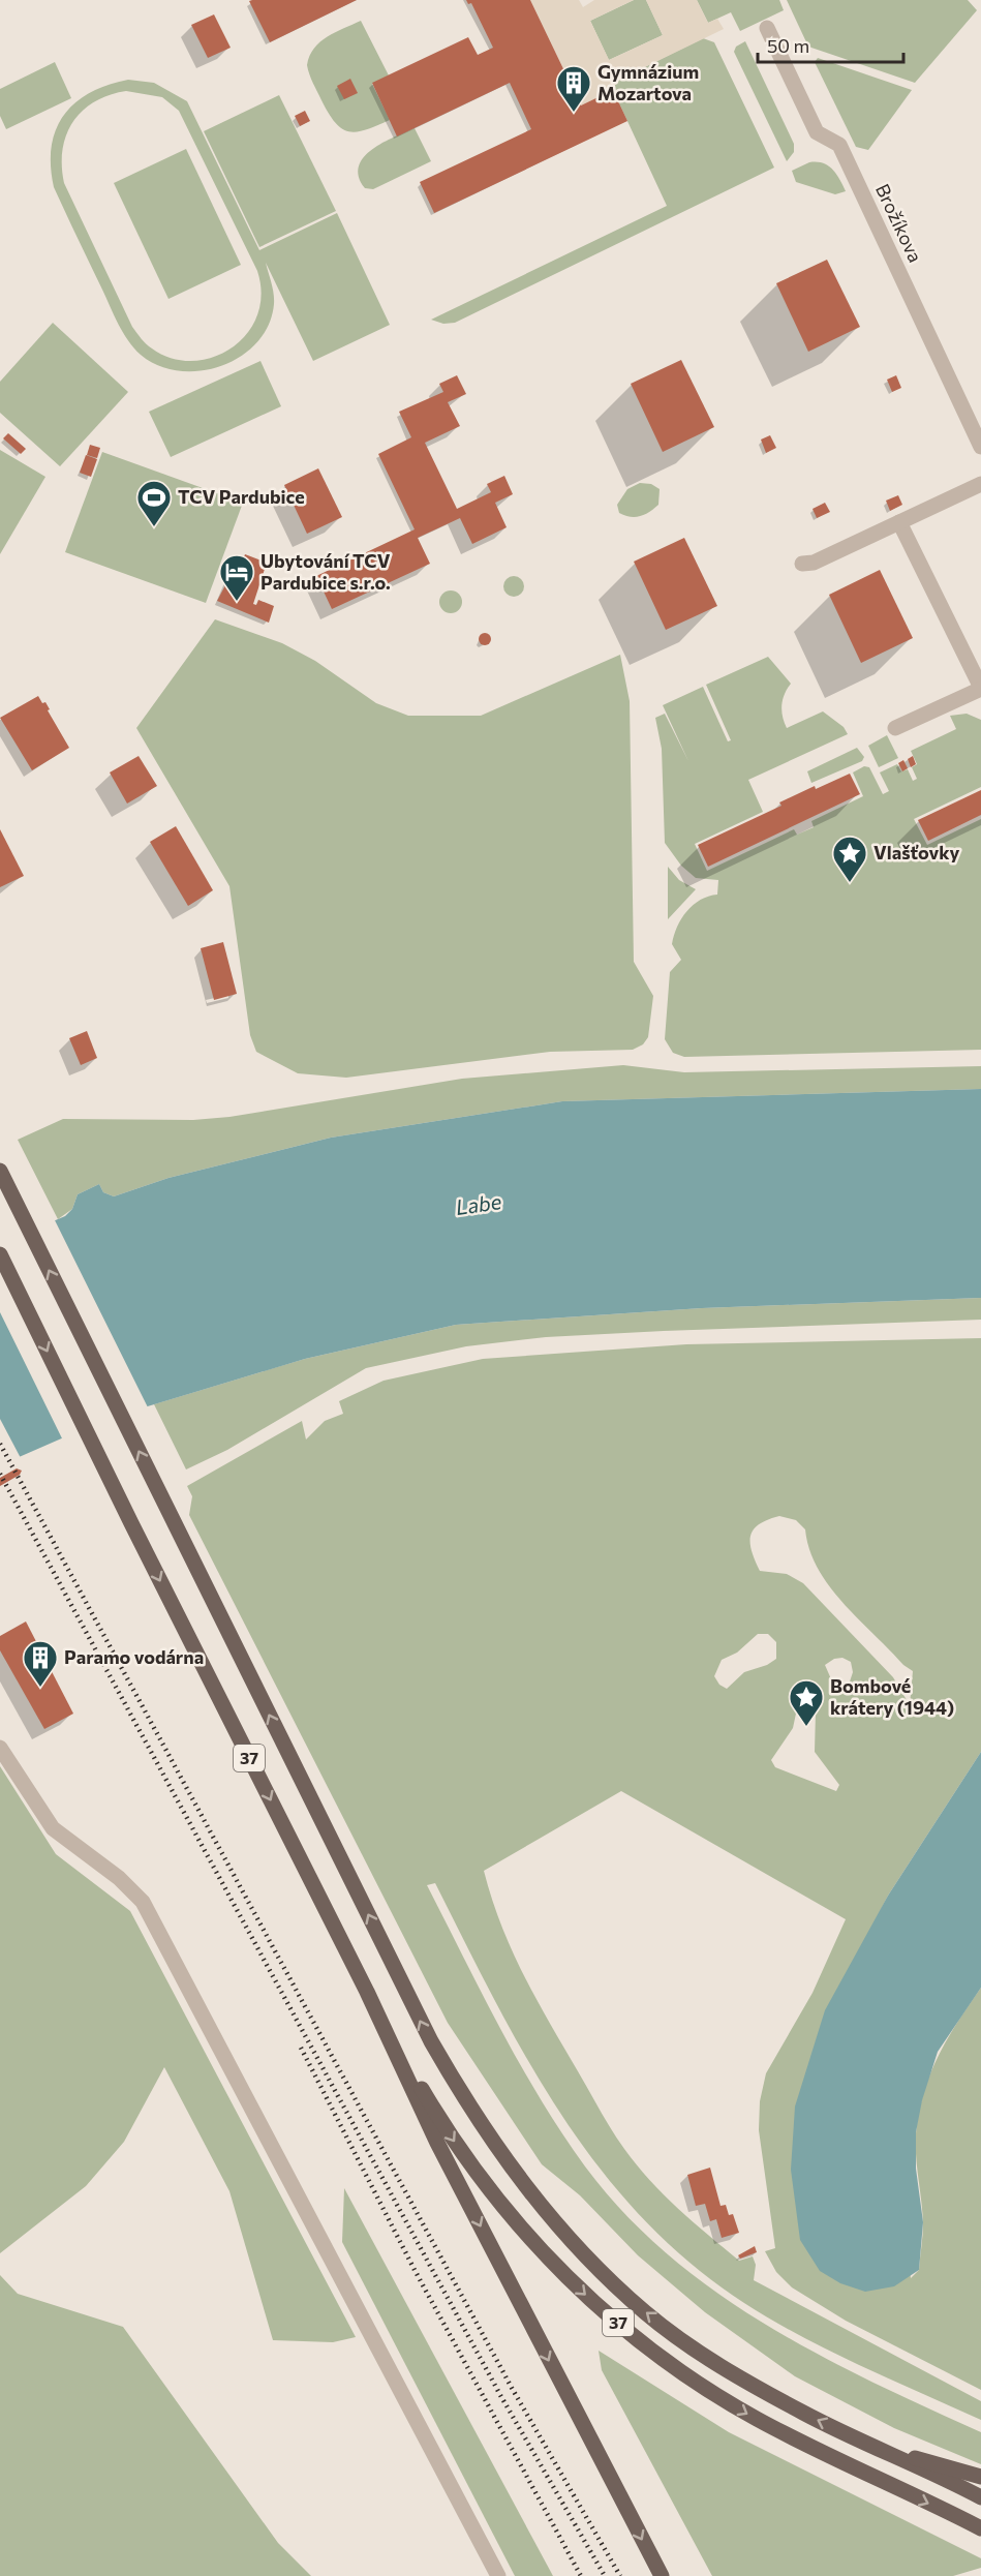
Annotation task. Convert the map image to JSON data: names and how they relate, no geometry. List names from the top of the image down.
{
  "streets": {
    "main road": ["37"],
    "street": ["Brožíkova"]
  },
  "water": ["Labe"],
  "places": {
    "building": ["Gymnázium Mozartova", "Paramo vodárna"],
    "sports": ["TCV Pardubice"],
    "hotel": ["Ubytování TCV Pardubice s.r.o."],
    "place": ["Vlašťovky", "Bombové krátery (1944)"]
  },
  "scale_bar": "50 m"
}
